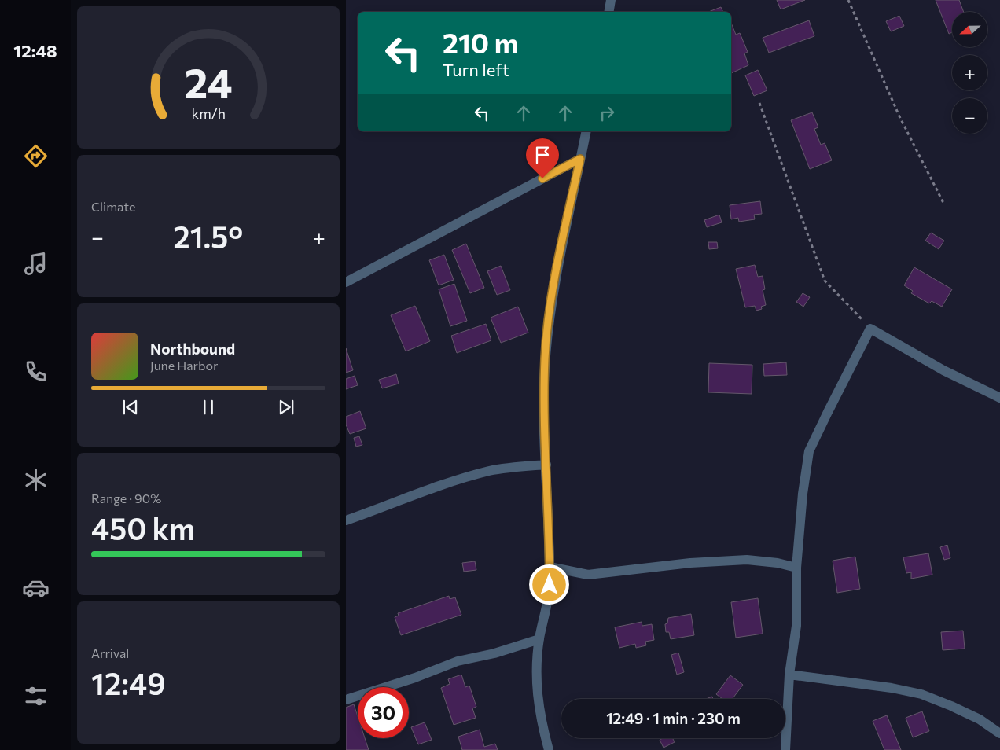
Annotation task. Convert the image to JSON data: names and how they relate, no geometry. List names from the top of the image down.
{
  "north": "left",
  "page": {
    "tabs": "12:48",
    "map_buttons": ["+", "−"],
    "turn": ["210 m", "Turn left"],
    "tile": [
      "Climate",
      ["Range · 90%", "450 km"],
      ["Arrival", "12:49"]
    ],
    "heat": ["−", "21.5°", "+"],
    "song": ["Northbound", "June Harbor"],
    "limit": "30",
    "trip": "12:49 · 1 min · 230 m",
    "gauge": ["24", "km/h"]
  }
}
